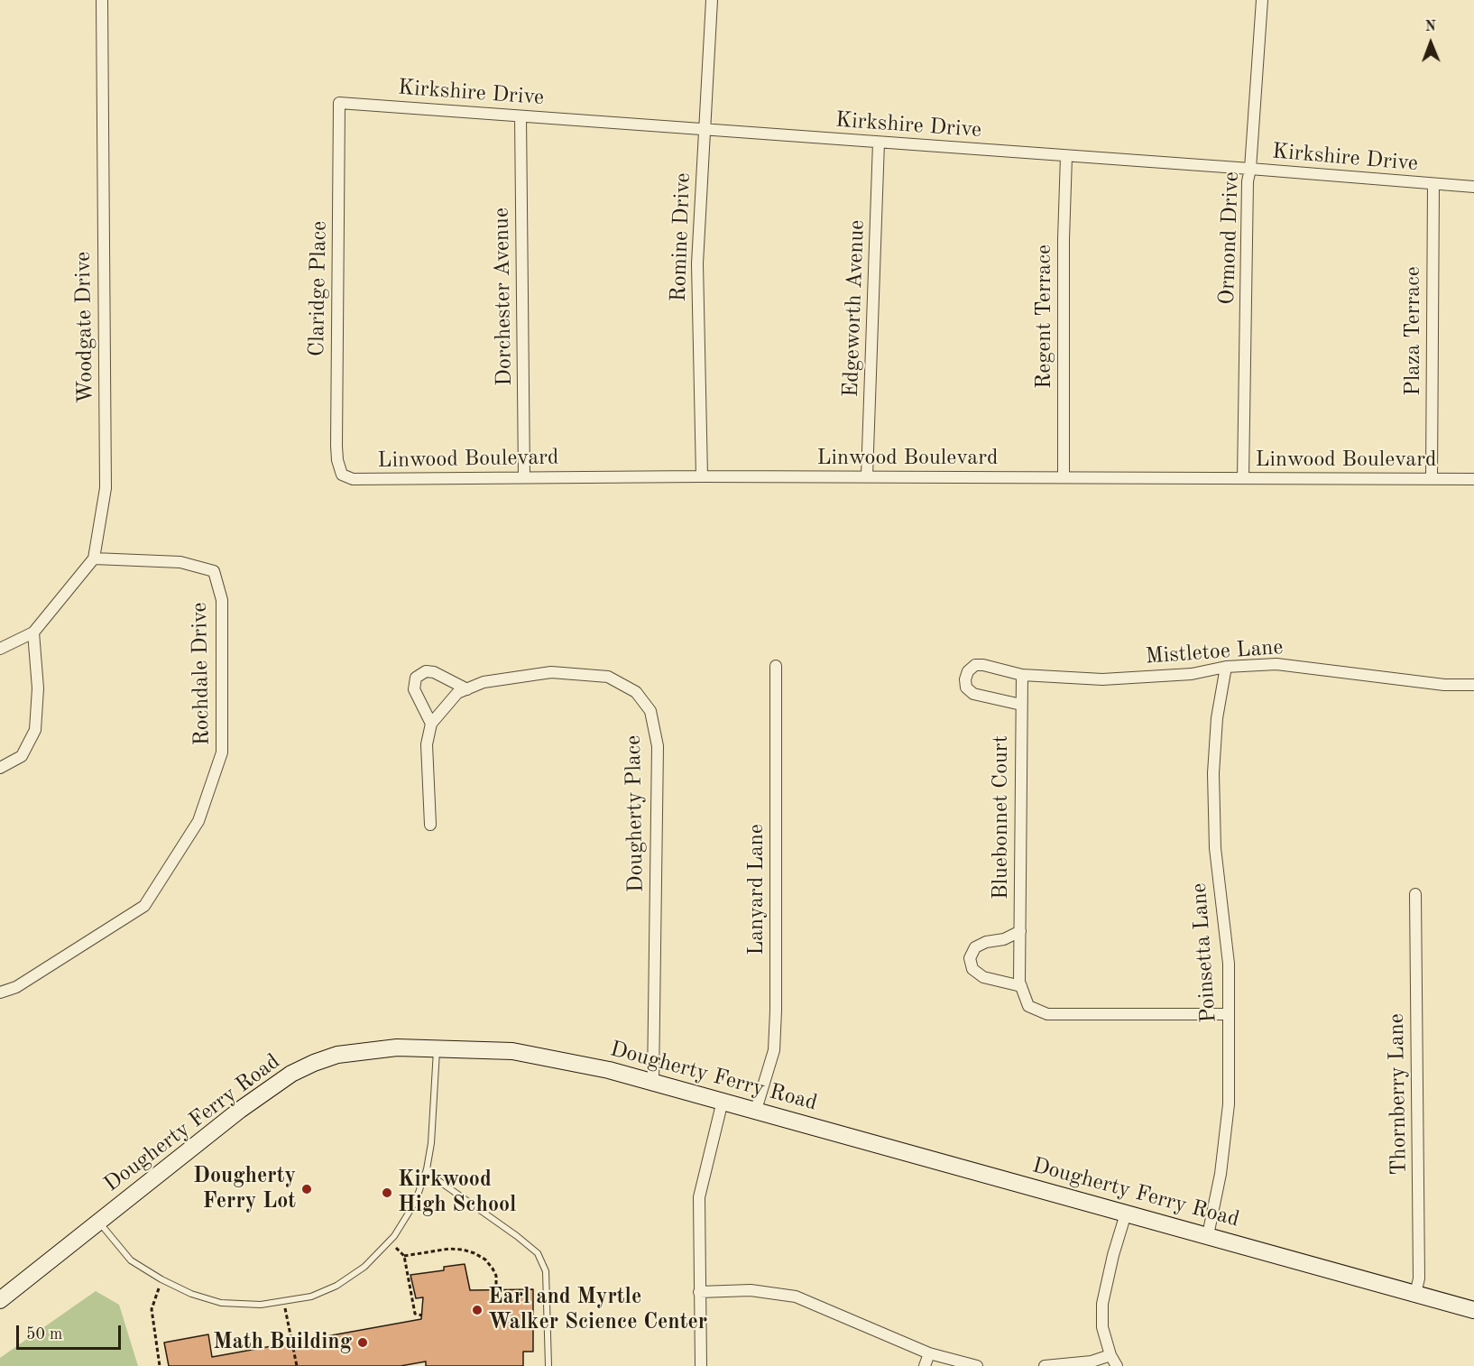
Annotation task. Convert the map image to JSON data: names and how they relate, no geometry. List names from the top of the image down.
{
  "streets": {
    "main road": ["Dougherty Ferry Road"],
    "street": [
      "Kirkshire Drive",
      "Romine Drive",
      "Ormond Drive",
      "Claridge Place",
      "Dorchester Avenue",
      "Edgeworth Avenue",
      "Regent Terrace",
      "Woodgate Drive",
      "Plaza Terrace",
      "Linwood Boulevard",
      "Mistletoe Lane",
      "Rochdale Drive",
      "Dougherty Place",
      "Bluebonnet Court",
      "Lanyard Lane",
      "Poinsetta Lane",
      "Thornberry Lane"
    ]
  },
  "crossings": [
    ["Kirkshire Drive", "Romine Drive"],
    ["Kirkshire Drive", "Ormond Drive"],
    ["Kirkshire Drive", "Claridge Place"],
    ["Kirkshire Drive", "Dorchester Avenue"],
    ["Kirkshire Drive", "Edgeworth Avenue"],
    ["Kirkshire Drive", "Regent Terrace"],
    ["Kirkshire Drive", "Plaza Terrace"],
    ["Romine Drive", "Linwood Boulevard"],
    ["Ormond Drive", "Linwood Boulevard"],
    ["Claridge Place", "Linwood Boulevard"],
    ["Dorchester Avenue", "Linwood Boulevard"],
    ["Edgeworth Avenue", "Linwood Boulevard"],
    ["Regent Terrace", "Linwood Boulevard"],
    ["Woodgate Drive", "Rochdale Drive"],
    ["Plaza Terrace", "Linwood Boulevard"],
    ["Mistletoe Lane", "Bluebonnet Court"],
    ["Mistletoe Lane", "Poinsetta Lane"],
    ["Dougherty Place", "Dougherty Ferry Road"],
    ["Bluebonnet Court", "Poinsetta Lane"],
    ["Lanyard Lane", "Dougherty Ferry Road"],
    ["Poinsetta Lane", "Dougherty Ferry Road"],
    ["Dougherty Ferry Road", "Thornberry Lane"]
  ],
  "places": [
    "Dougherty Ferry Lot",
    "Kirkwood High School",
    "Earl and Myrtle Walker Science Center",
    "Math Building"
  ],
  "scale_bar": "50 m",
  "north": "top"
}
